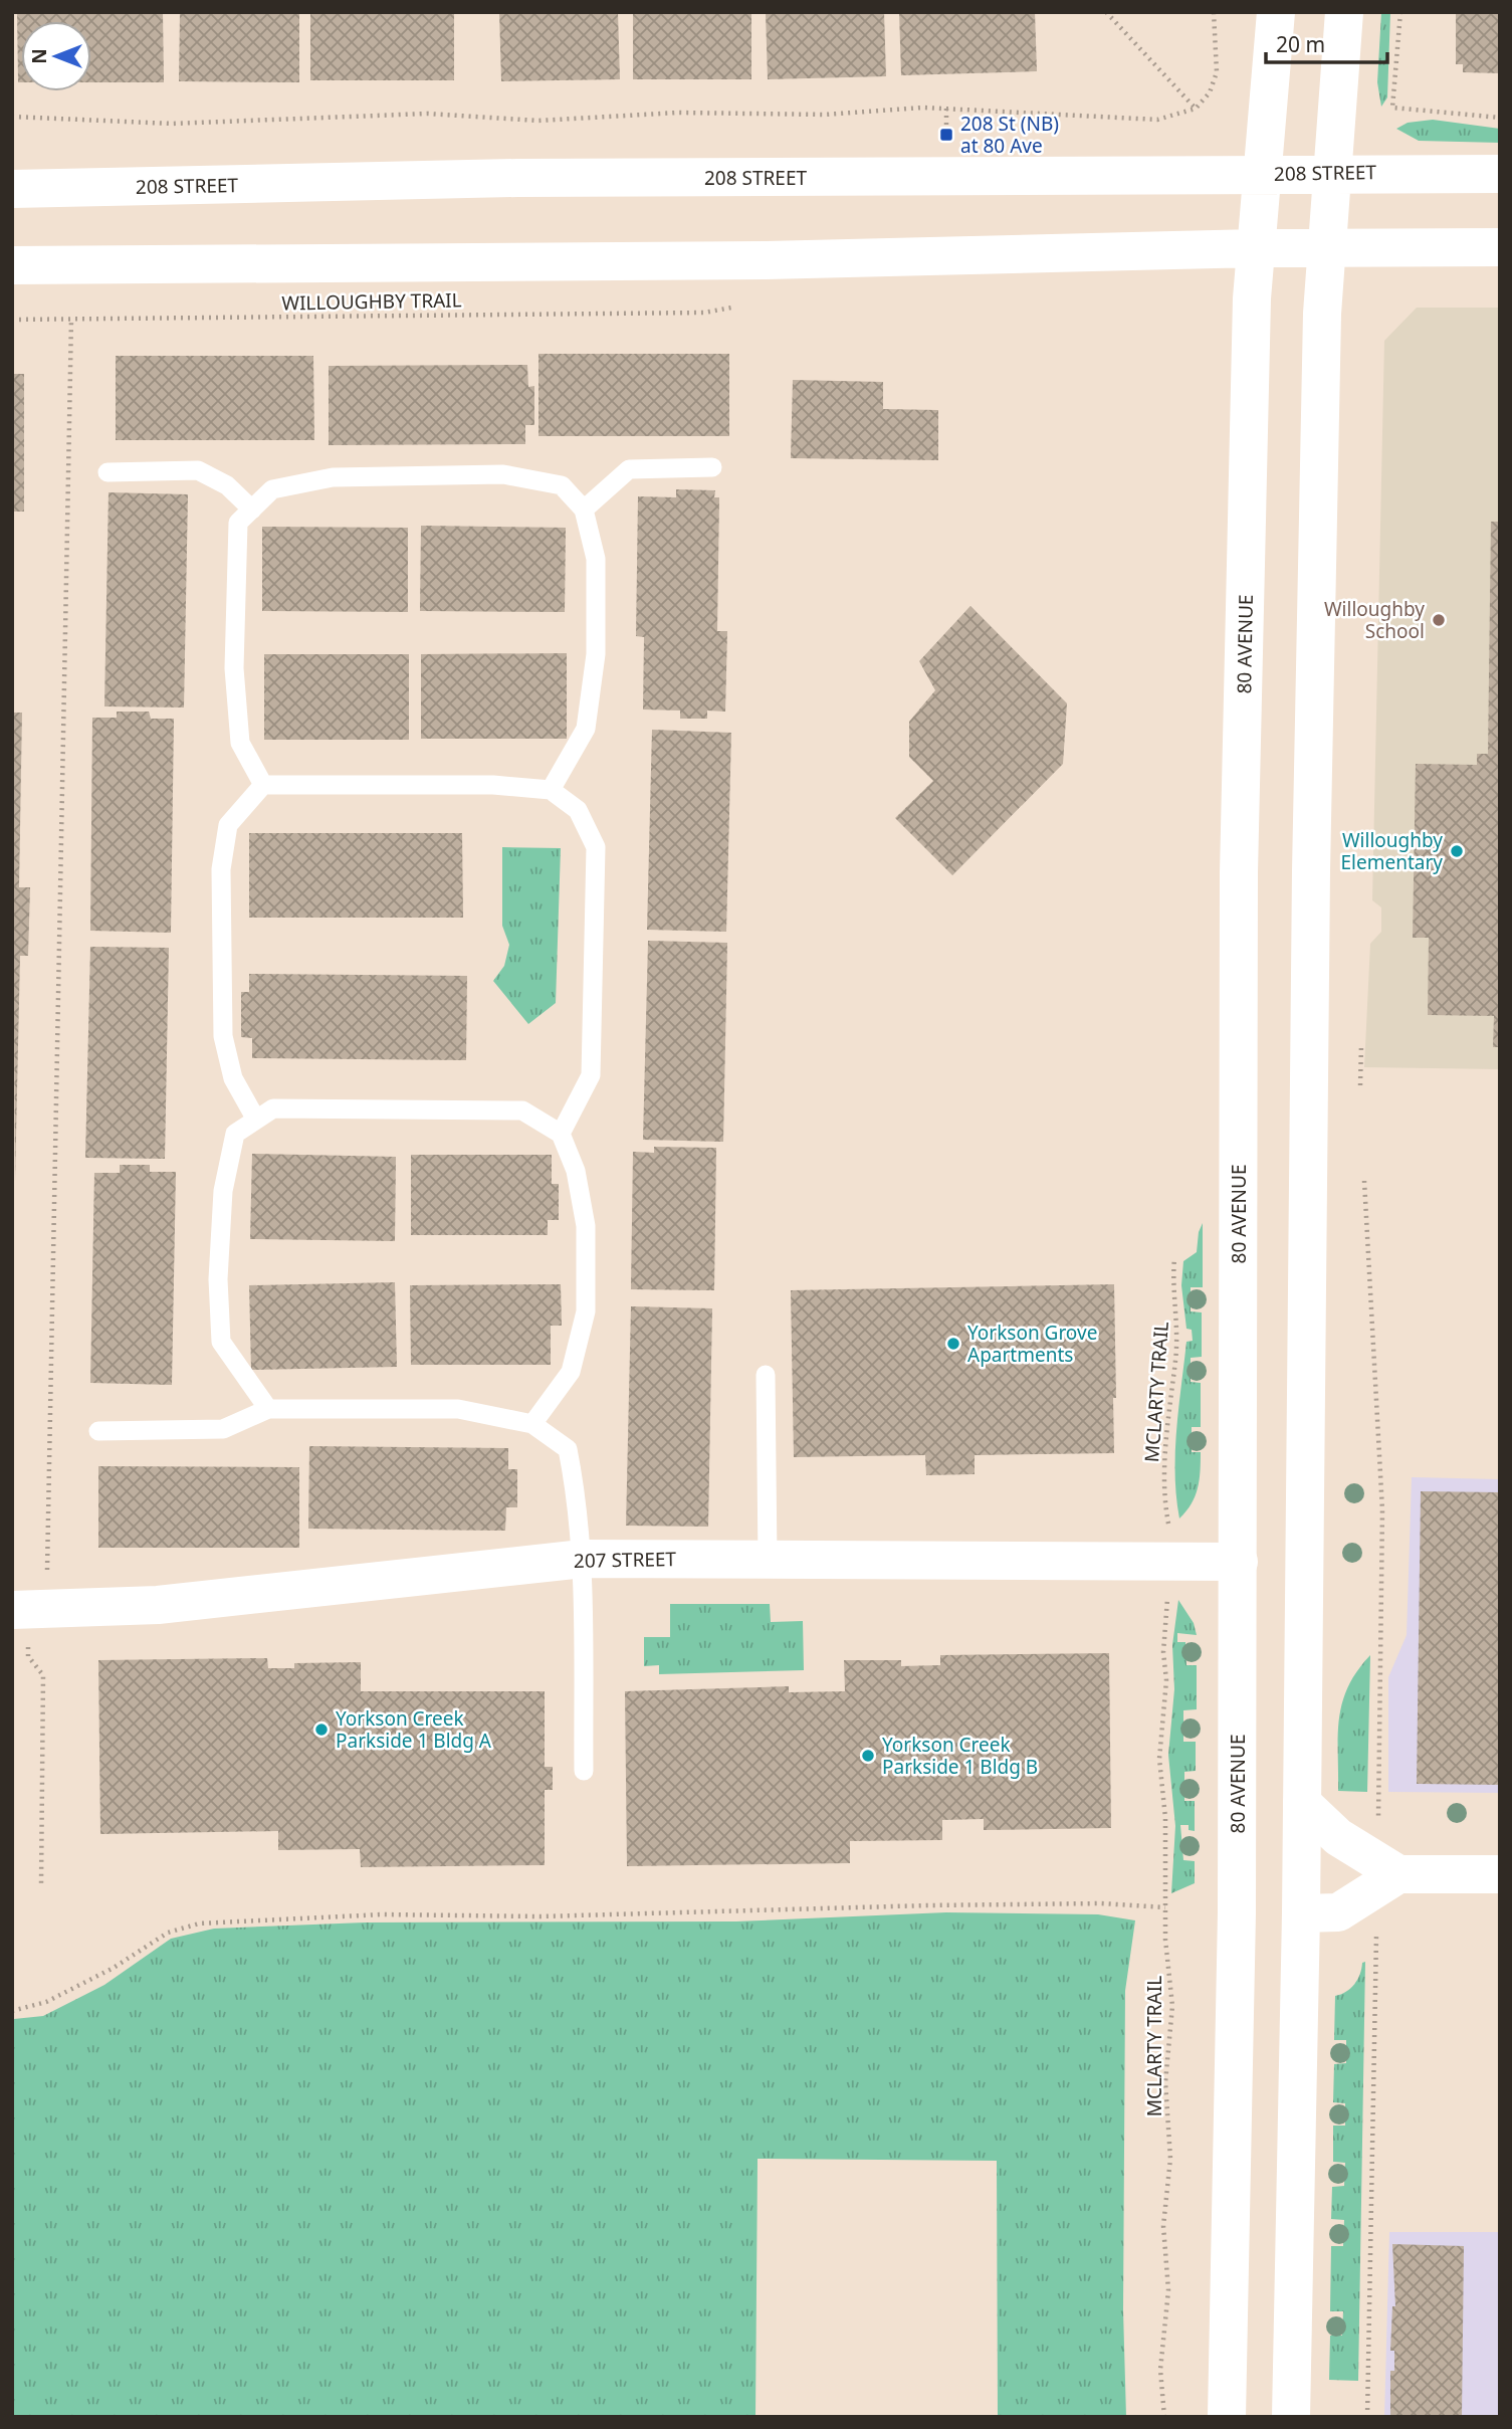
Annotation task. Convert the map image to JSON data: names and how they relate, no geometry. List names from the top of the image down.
{
  "streets": {
    "main road": ["208 STREET", "80 AVENUE", "207 STREET"],
    "path": ["WILLOUGHBY TRAIL", "MCLARTY TRAIL"]
  },
  "crossings": [
    ["208 STREET", "80 AVENUE"],
    ["80 AVENUE", "207 STREET"]
  ],
  "places": {
    "transit": ["208 St (NB) at 80 Ave"],
    "other": [
      "Willoughby School",
      "Willoughby Elementary",
      "Yorkson Grove Apartments",
      "Yorkson Creek Parkside 1 Bldg A",
      "Yorkson Creek Parkside 1 Bldg B"
    ]
  },
  "scale_bar": "20 m",
  "north": "left"
}
